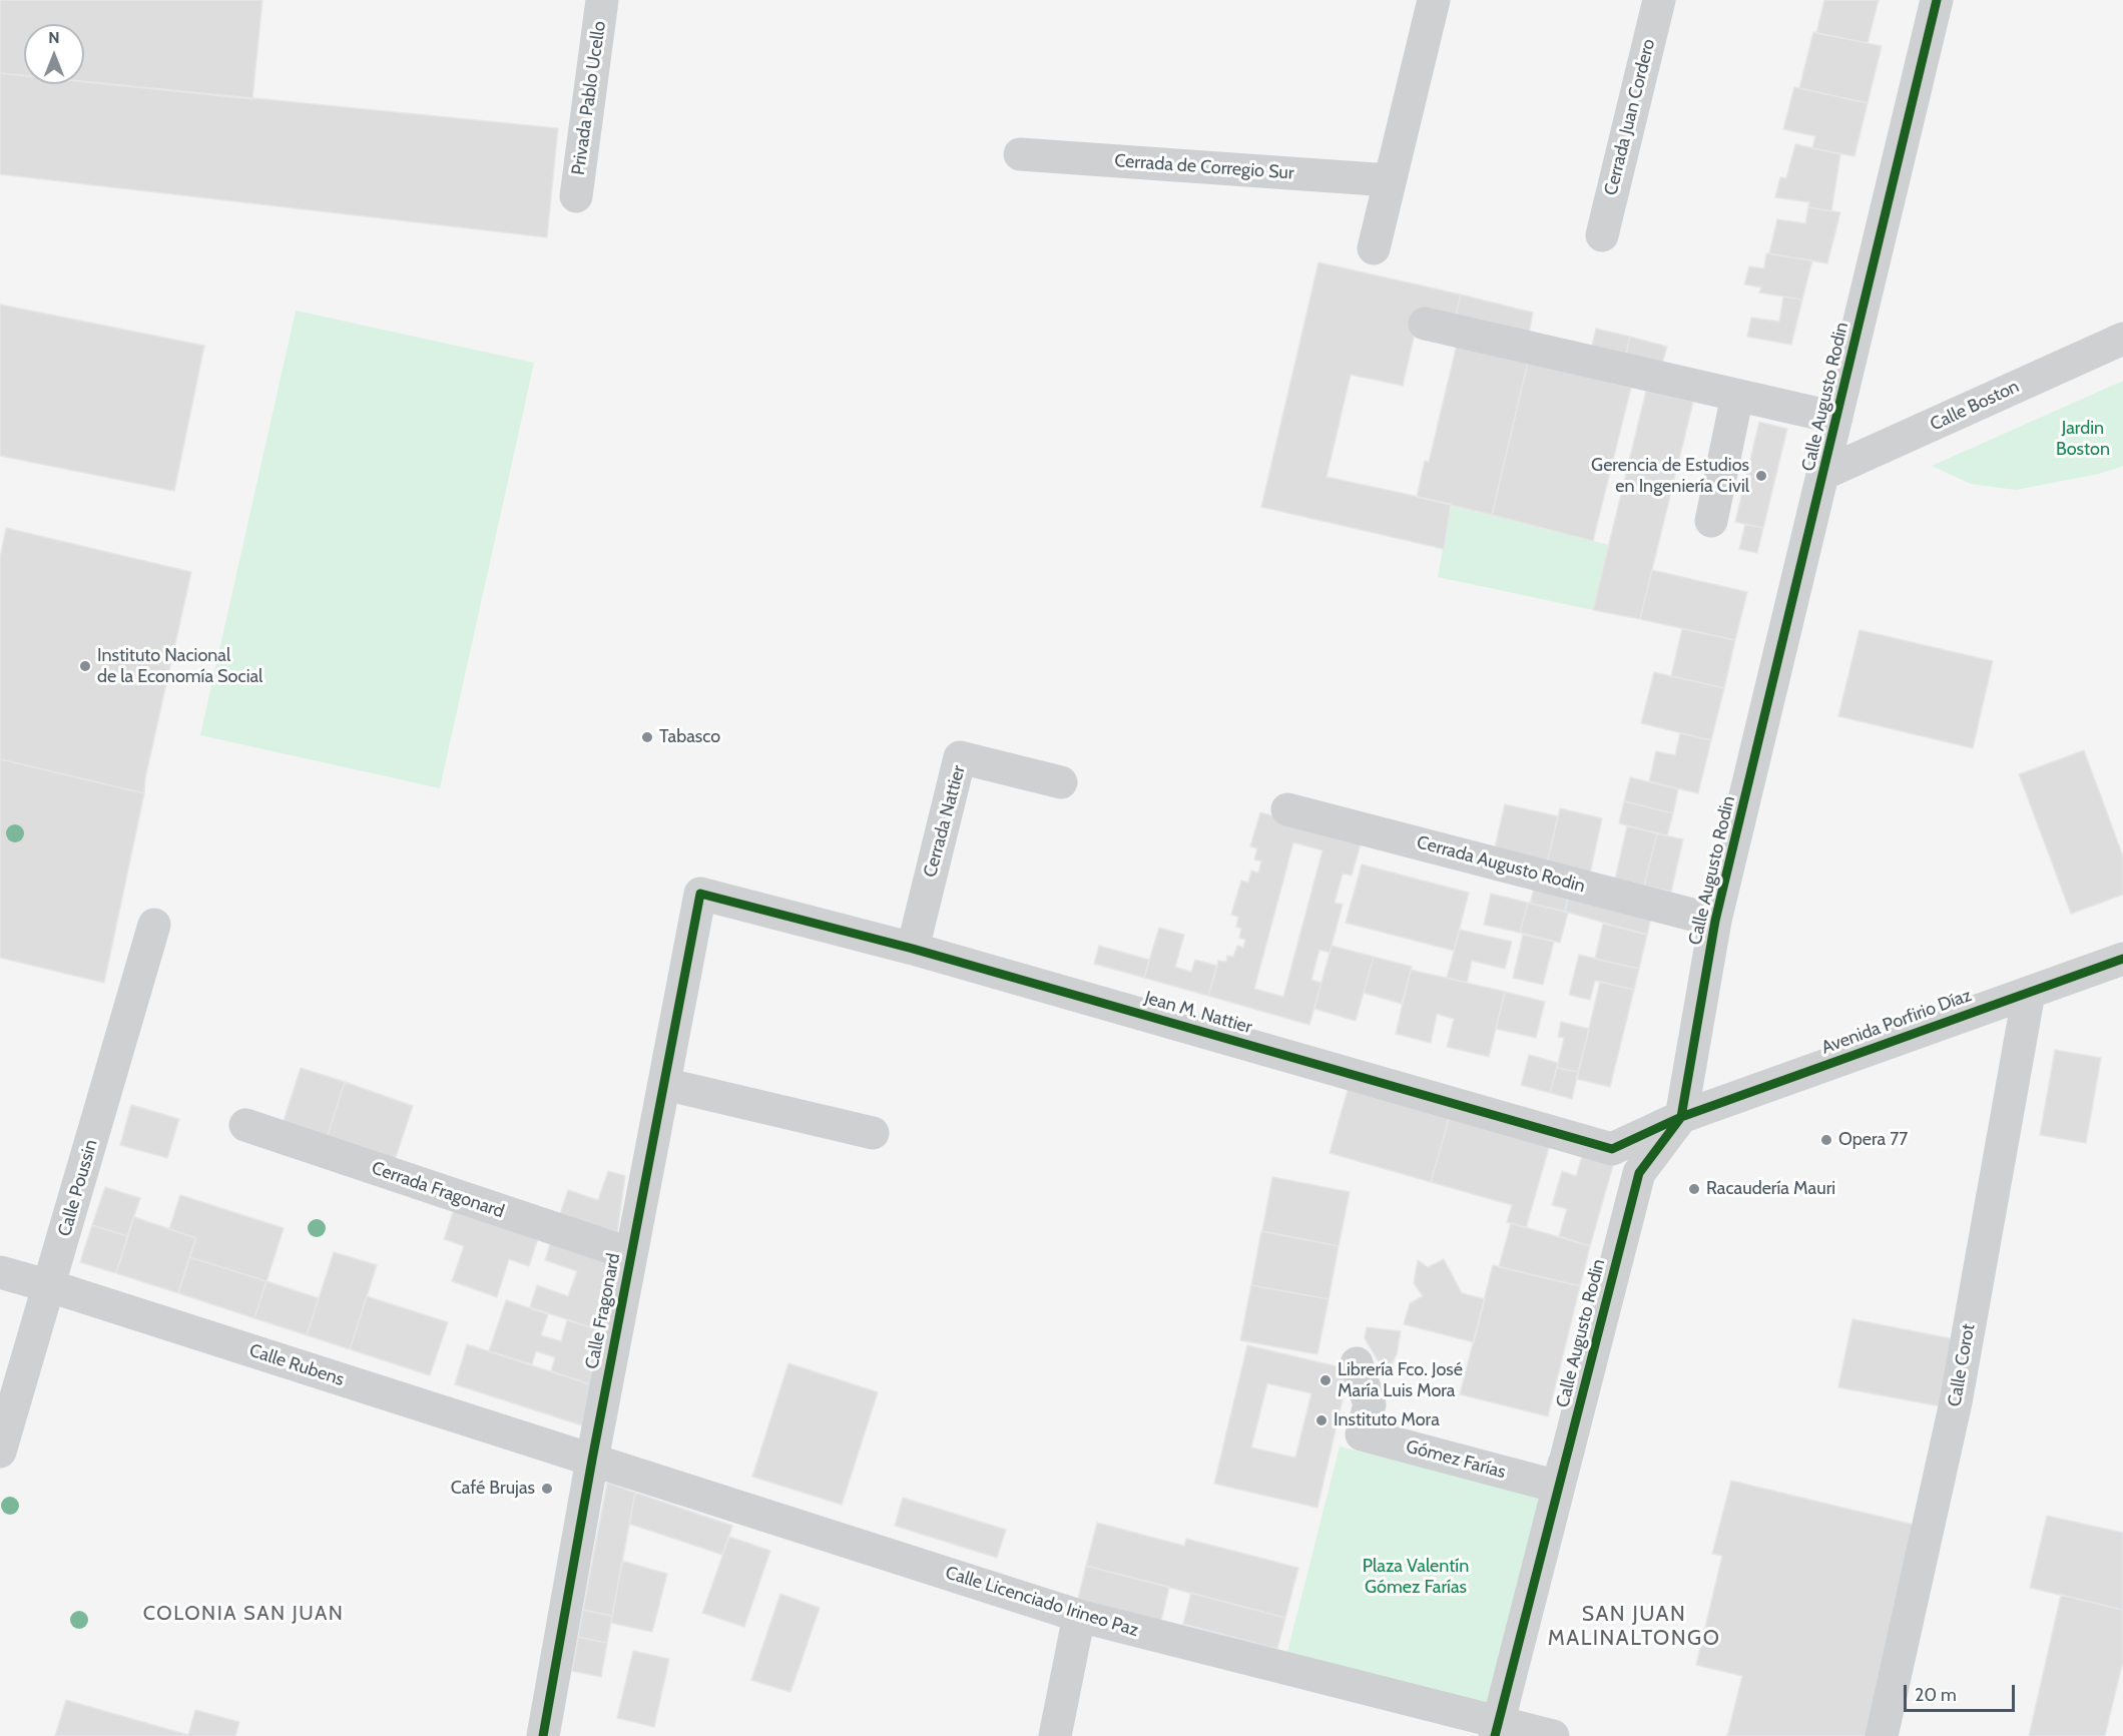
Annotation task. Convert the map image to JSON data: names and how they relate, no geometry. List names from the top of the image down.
{
  "streets": {
    "street": [
      "Privada Pablo Ucello",
      "Cerrada Juan Cordero",
      "Cerrada de Corregio Sur",
      "Calle Augusto Rodin",
      "Calle Boston",
      "Cerrada Nattier",
      "Cerrada Augusto Rodin",
      "Jean M. Nattier",
      "Avenida Porfirio Díaz",
      "Calle Poussin",
      "Cerrada Fragonard",
      "Calle Fragonard",
      "Calle Rubens",
      "Calle Corot",
      "Gómez Farías",
      "Calle Licenciado Irineo Paz"
    ]
  },
  "crossings": [
    ["Calle Augusto Rodin", "Calle Boston"],
    ["Calle Augusto Rodin", "Cerrada Augusto Rodin"],
    ["Calle Augusto Rodin", "Jean M. Nattier"],
    ["Calle Augusto Rodin", "Avenida Porfirio Díaz"],
    ["Calle Augusto Rodin", "Gómez Farías"],
    ["Calle Augusto Rodin", "Calle Licenciado Irineo Paz"],
    ["Cerrada Nattier", "Jean M. Nattier"],
    ["Jean M. Nattier", "Avenida Porfirio Díaz"],
    ["Jean M. Nattier", "Calle Fragonard"],
    ["Avenida Porfirio Díaz", "Calle Corot"],
    ["Calle Poussin", "Calle Rubens"],
    ["Cerrada Fragonard", "Calle Fragonard"],
    ["Calle Fragonard", "Calle Rubens"],
    ["Calle Fragonard", "Calle Licenciado Irineo Paz"],
    ["Calle Rubens", "Calle Licenciado Irineo Paz"]
  ],
  "districts": ["COLONIA SAN JUAN", "SAN JUAN MALINALTONGO"],
  "parks": ["Jardin Boston", "Plaza Valentín Gómez Farías"],
  "places": [
    "Gerencia de Estudios en Ingeniería Civil",
    "Instituto Nacional de la Economía Social",
    "Tabasco",
    "Opera 77",
    "Racaudería Mauri",
    "Librería Fco. José María Luis Mora",
    "Instituto Mora",
    "Café Brujas"
  ],
  "scale_bar": "20 m",
  "north": "top"
}
